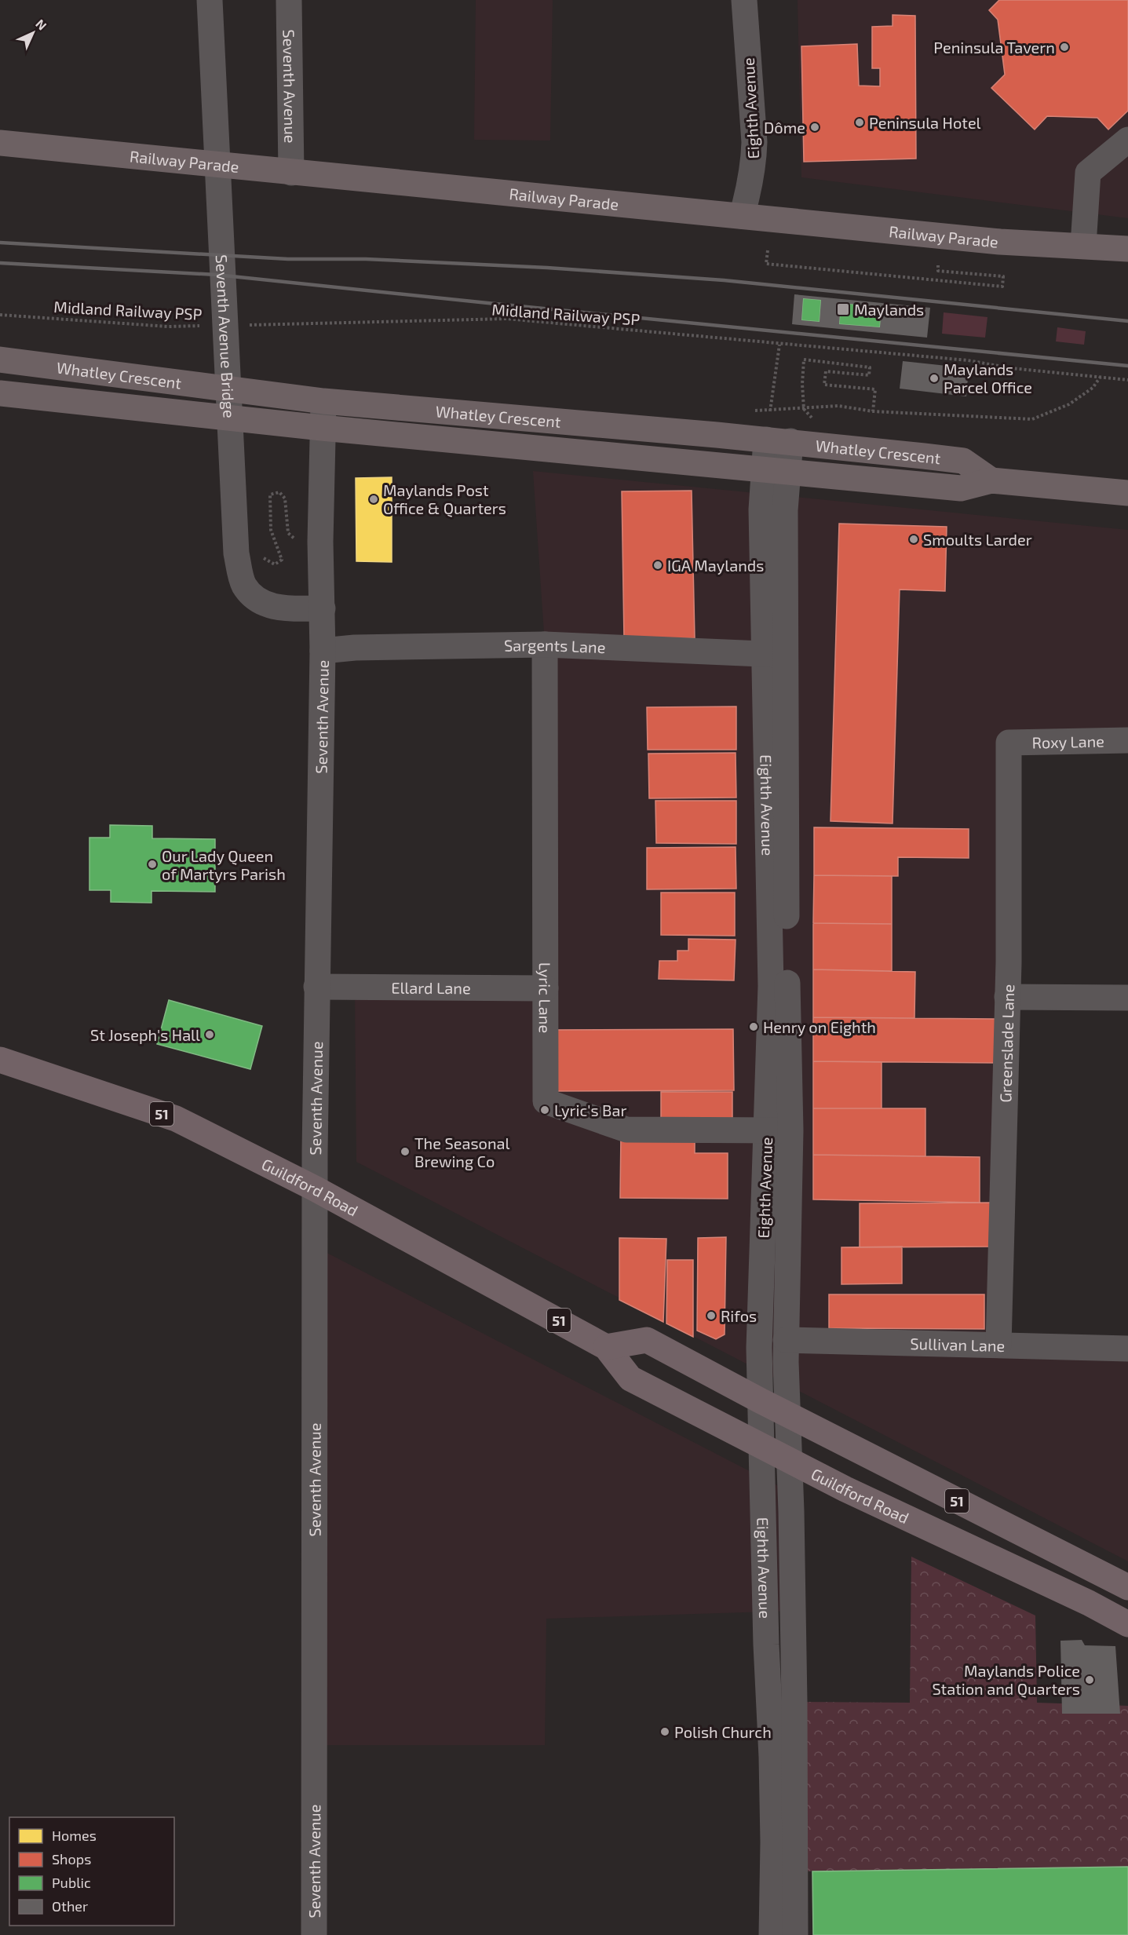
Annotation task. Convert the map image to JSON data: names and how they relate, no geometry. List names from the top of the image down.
{
  "streets": {
    "highway": ["51", "Guildford Road"],
    "main road": ["Railway Parade", "Whatley Crescent"],
    "street": [
      "Seventh Avenue",
      "Eighth Avenue",
      "Seventh Avenue Bridge",
      "Sargents Lane",
      "Roxy Lane",
      "Ellard Lane",
      "Lyric Lane",
      "Greenslade Lane",
      "Sullivan Lane"
    ],
    "path": ["Midland Railway PSP"]
  },
  "crossings": [
    ["Seventh Avenue", "Railway Parade"],
    ["Seventh Avenue", "Seventh Avenue Bridge"],
    ["Seventh Avenue", "Whatley Crescent"],
    ["Seventh Avenue", "Sargents Lane"],
    ["Seventh Avenue", "Ellard Lane"],
    ["Seventh Avenue", "Guildford Road"],
    ["Eighth Avenue", "Railway Parade"],
    ["Eighth Avenue", "Whatley Crescent"],
    ["Eighth Avenue", "Sargents Lane"],
    ["Eighth Avenue", "Lyric Lane"],
    ["Eighth Avenue", "51"],
    ["Eighth Avenue", "Guildford Road"],
    ["Eighth Avenue", "Sullivan Lane"],
    ["Sargents Lane", "Lyric Lane"],
    ["Roxy Lane", "Greenslade Lane"],
    ["Ellard Lane", "Lyric Lane"],
    ["Greenslade Lane", "Sullivan Lane"],
    ["51", "Guildford Road"]
  ],
  "places": {
    "other": [
      "Peninsula Tavern",
      "Peninsula Hotel",
      "Dôme",
      "Maylands Parcel Office",
      "Maylands Post Office & Quarters",
      "Smoults Larder",
      "IGA Maylands",
      "Our Lady Queen of Martyrs Parish",
      "Henry on Eighth",
      "St Joseph's Hall",
      "Lyric's Bar",
      "The Seasonal Brewing Co",
      "Rifos",
      "Maylands Police Station and Quarters",
      "Polish Church"
    ],
    "transit": ["Maylands"]
  },
  "legend": [
    "Homes",
    "Shops",
    "Public",
    "Other"
  ],
  "north": "top right"
}
